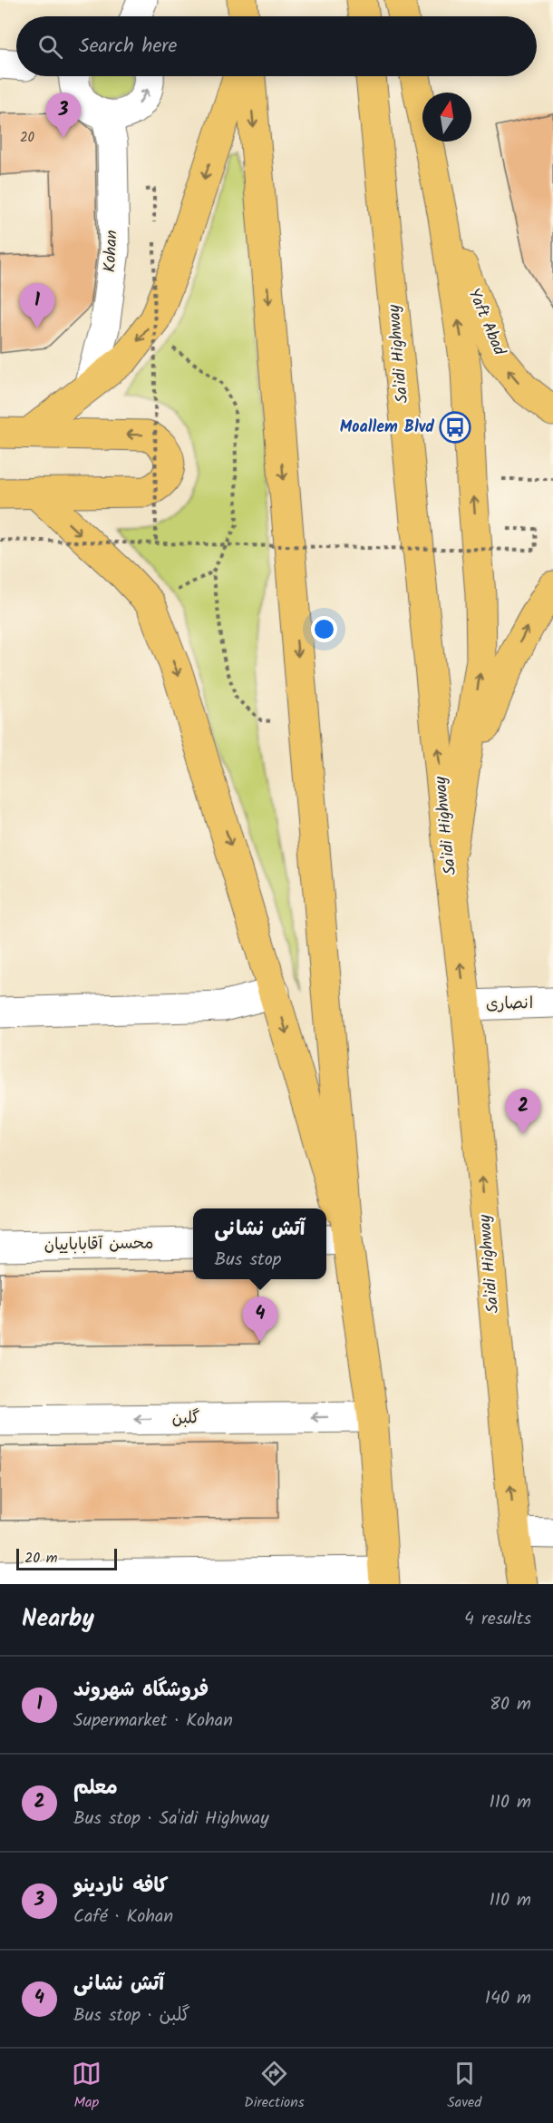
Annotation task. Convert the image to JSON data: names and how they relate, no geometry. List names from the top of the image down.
{
  "streets": {
    "main road": ["Yaft Abad", "Sa'idi Highway"],
    "street": [
      "Kohan",
      "انصاری",
      "محسن آقاباباییان",
      "گلبن"
    ]
  },
  "crossings": [
    ["Sa'idi Highway", "انصاری"]
  ],
  "places": {
    "bus stop": ["Moallem Blvd"]
  },
  "house_numbers": ["20"],
  "scale_bar": "20 m",
  "north": "top",
  "page": {
    "search": "Search here",
    "pins": [
      "3",
      "1",
      "2",
      "4"
    ],
    "popup": ["آتش نشانی", "Bus stop"],
    "scale": "20 m",
    "heading": ["Nearby", "4 results"],
    "list": [
      {
        "mark": "1",
        "name": "فروشگاه شهروند",
        "note": "Supermarket · Kohan",
        "value": "80 m"
      },
      {
        "mark": "2",
        "name": "معلم",
        "note": "Bus stop · Sa'idi Highway",
        "value": "110 m"
      },
      {
        "mark": "3",
        "name": "کافه ناردینو",
        "note": "Café · Kohan",
        "value": "110 m"
      },
      {
        "mark": "4",
        "name": "آتش نشانی",
        "note": "Bus stop · گلبن",
        "value": "140 m"
      }
    ],
    "nav": ["Map", "Directions", "Saved"]
  }
}
